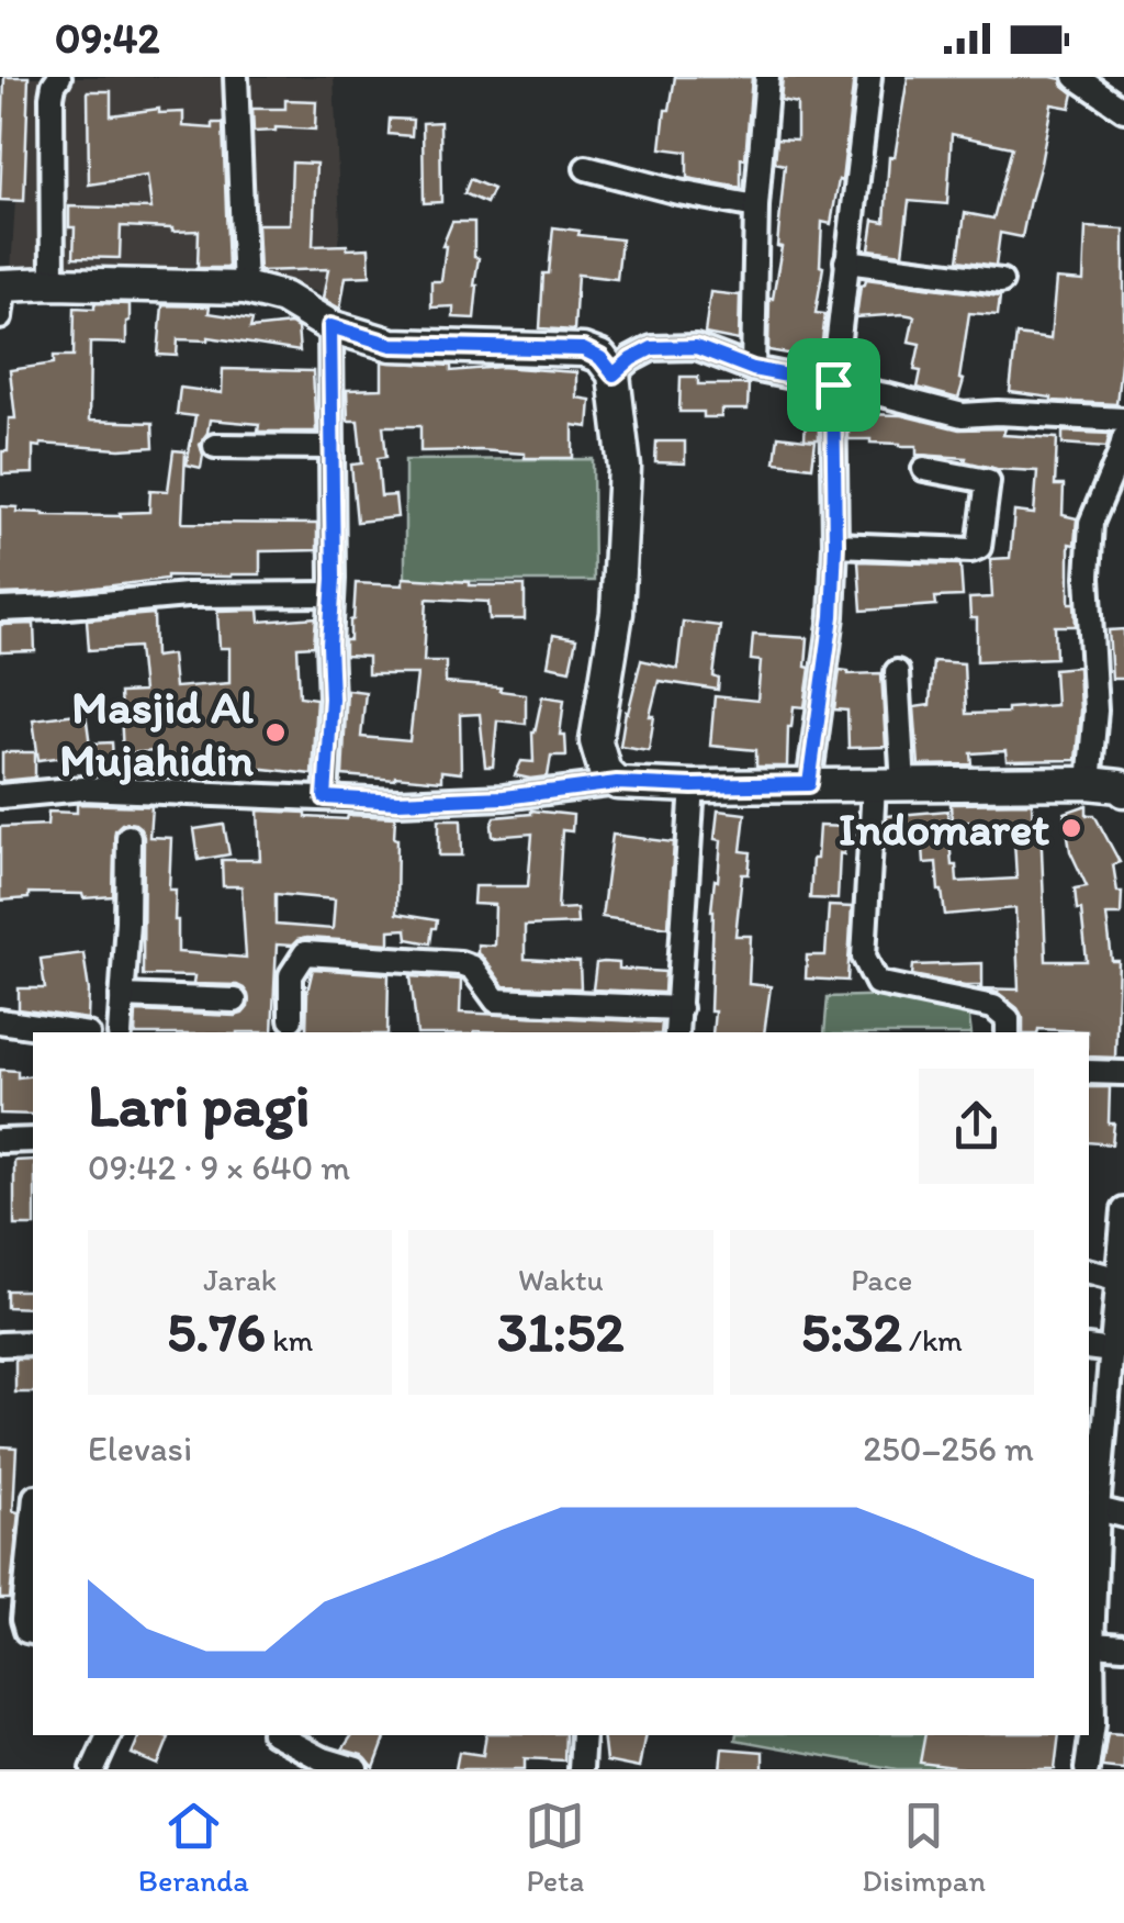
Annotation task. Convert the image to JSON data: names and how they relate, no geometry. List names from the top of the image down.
{
  "places": ["Masjid Al Mujahidin", "Indomaret"],
  "page": {
    "status": "09:42",
    "heading": ["Lari pagi", "09:42 · 9 × 640 m"],
    "stats": [
      ["Jarak", "5.76 km"],
      ["Waktu", "31:52"],
      ["Pace", "5:32 /km"]
    ],
    "chart": ["Elevasi", "250–256 m"],
    "tabs": ["Beranda", "Peta", "Disimpan"]
  }
}
